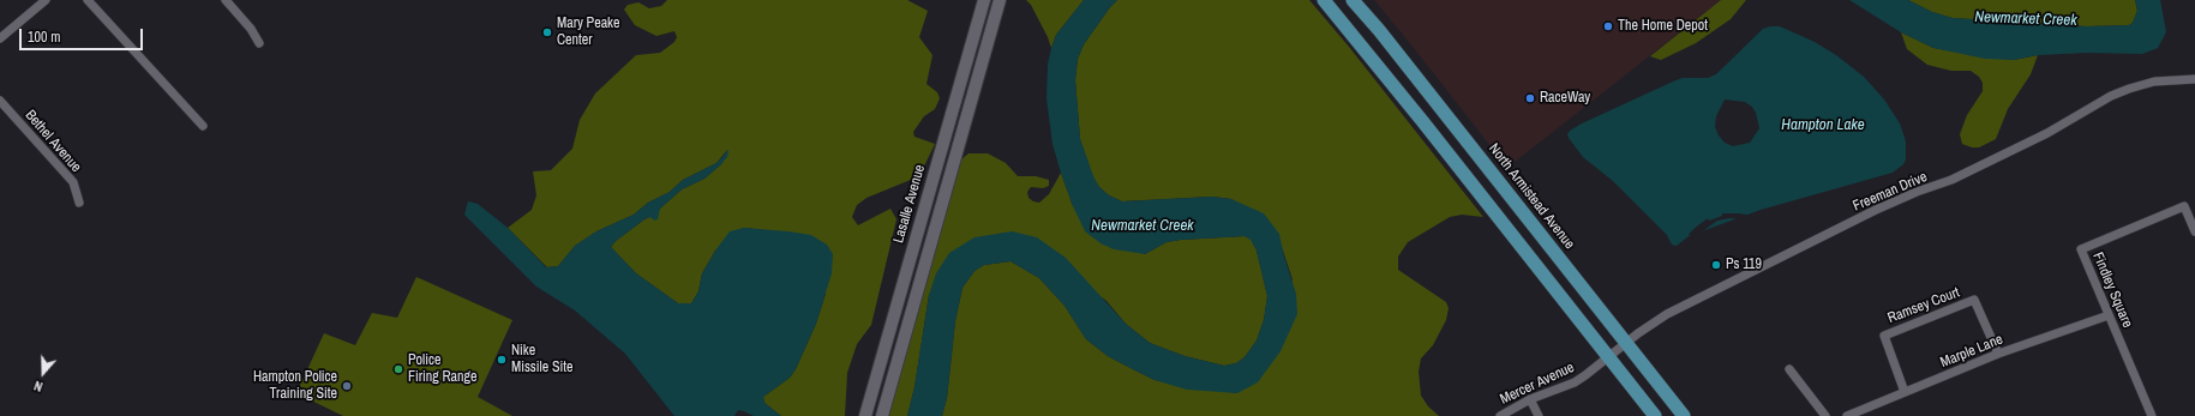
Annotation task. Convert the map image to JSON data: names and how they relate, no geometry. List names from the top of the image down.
{
  "streets": {
    "main road": ["North Armistead Avenue", "Lasalle Avenue"],
    "street": [
      "Bethel Avenue",
      "Freeman Drive",
      "Findley Square",
      "Ramsey Court",
      "Marple Lane",
      "Mercer Avenue"
    ]
  },
  "crossings": [
    ["Freeman Drive", "North Armistead Avenue"],
    ["Freeman Drive", "Mercer Avenue"],
    ["Findley Square", "Marple Lane"],
    ["Ramsey Court", "Marple Lane"]
  ],
  "water": ["Newmarket Creek", "Hampton Lake"],
  "places": [
    "The Home Depot",
    "Mary Peake Center",
    "RaceWay",
    "Ps 119",
    "Nike Missile Site",
    "Police Firing Range",
    "Hampton Police Training Site"
  ],
  "scale_bar": "100 m",
  "north": "bottom"
}
